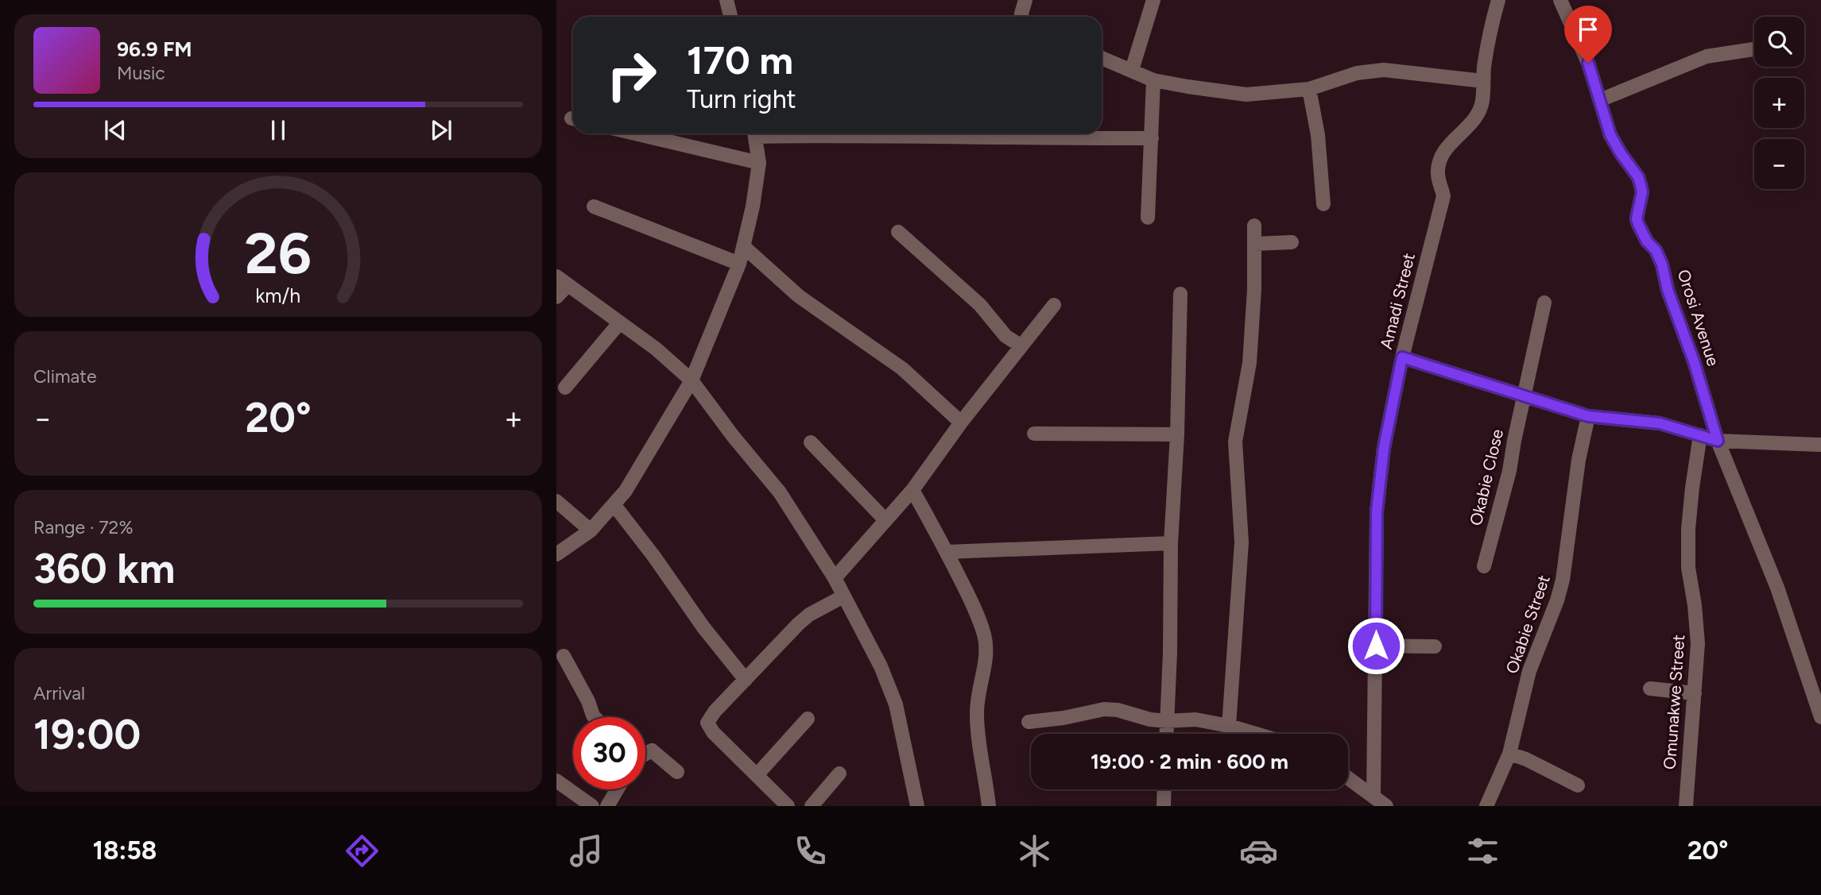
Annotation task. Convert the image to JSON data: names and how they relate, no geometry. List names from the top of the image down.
{
  "streets": {
    "street": [
      "Amadi Street",
      "Orosi Avenue",
      "Okabie Close",
      "Okabie Street",
      "Omunakwe Street"
    ]
  },
  "page": {
    "map_buttons": ["+", "−"],
    "turn": ["170 m", "Turn right"],
    "song": ["96.9 FM", "Music"],
    "tile": [
      "Climate",
      ["Range · 72%", "360 km"],
      ["Arrival", "19:00"]
    ],
    "heat": ["−", "20°", "+"],
    "limit": "30",
    "trip": "19:00 · 2 min · 600 m",
    "tabs": ["18:58", "20°"],
    "gauge": ["26", "km/h"]
  }
}
